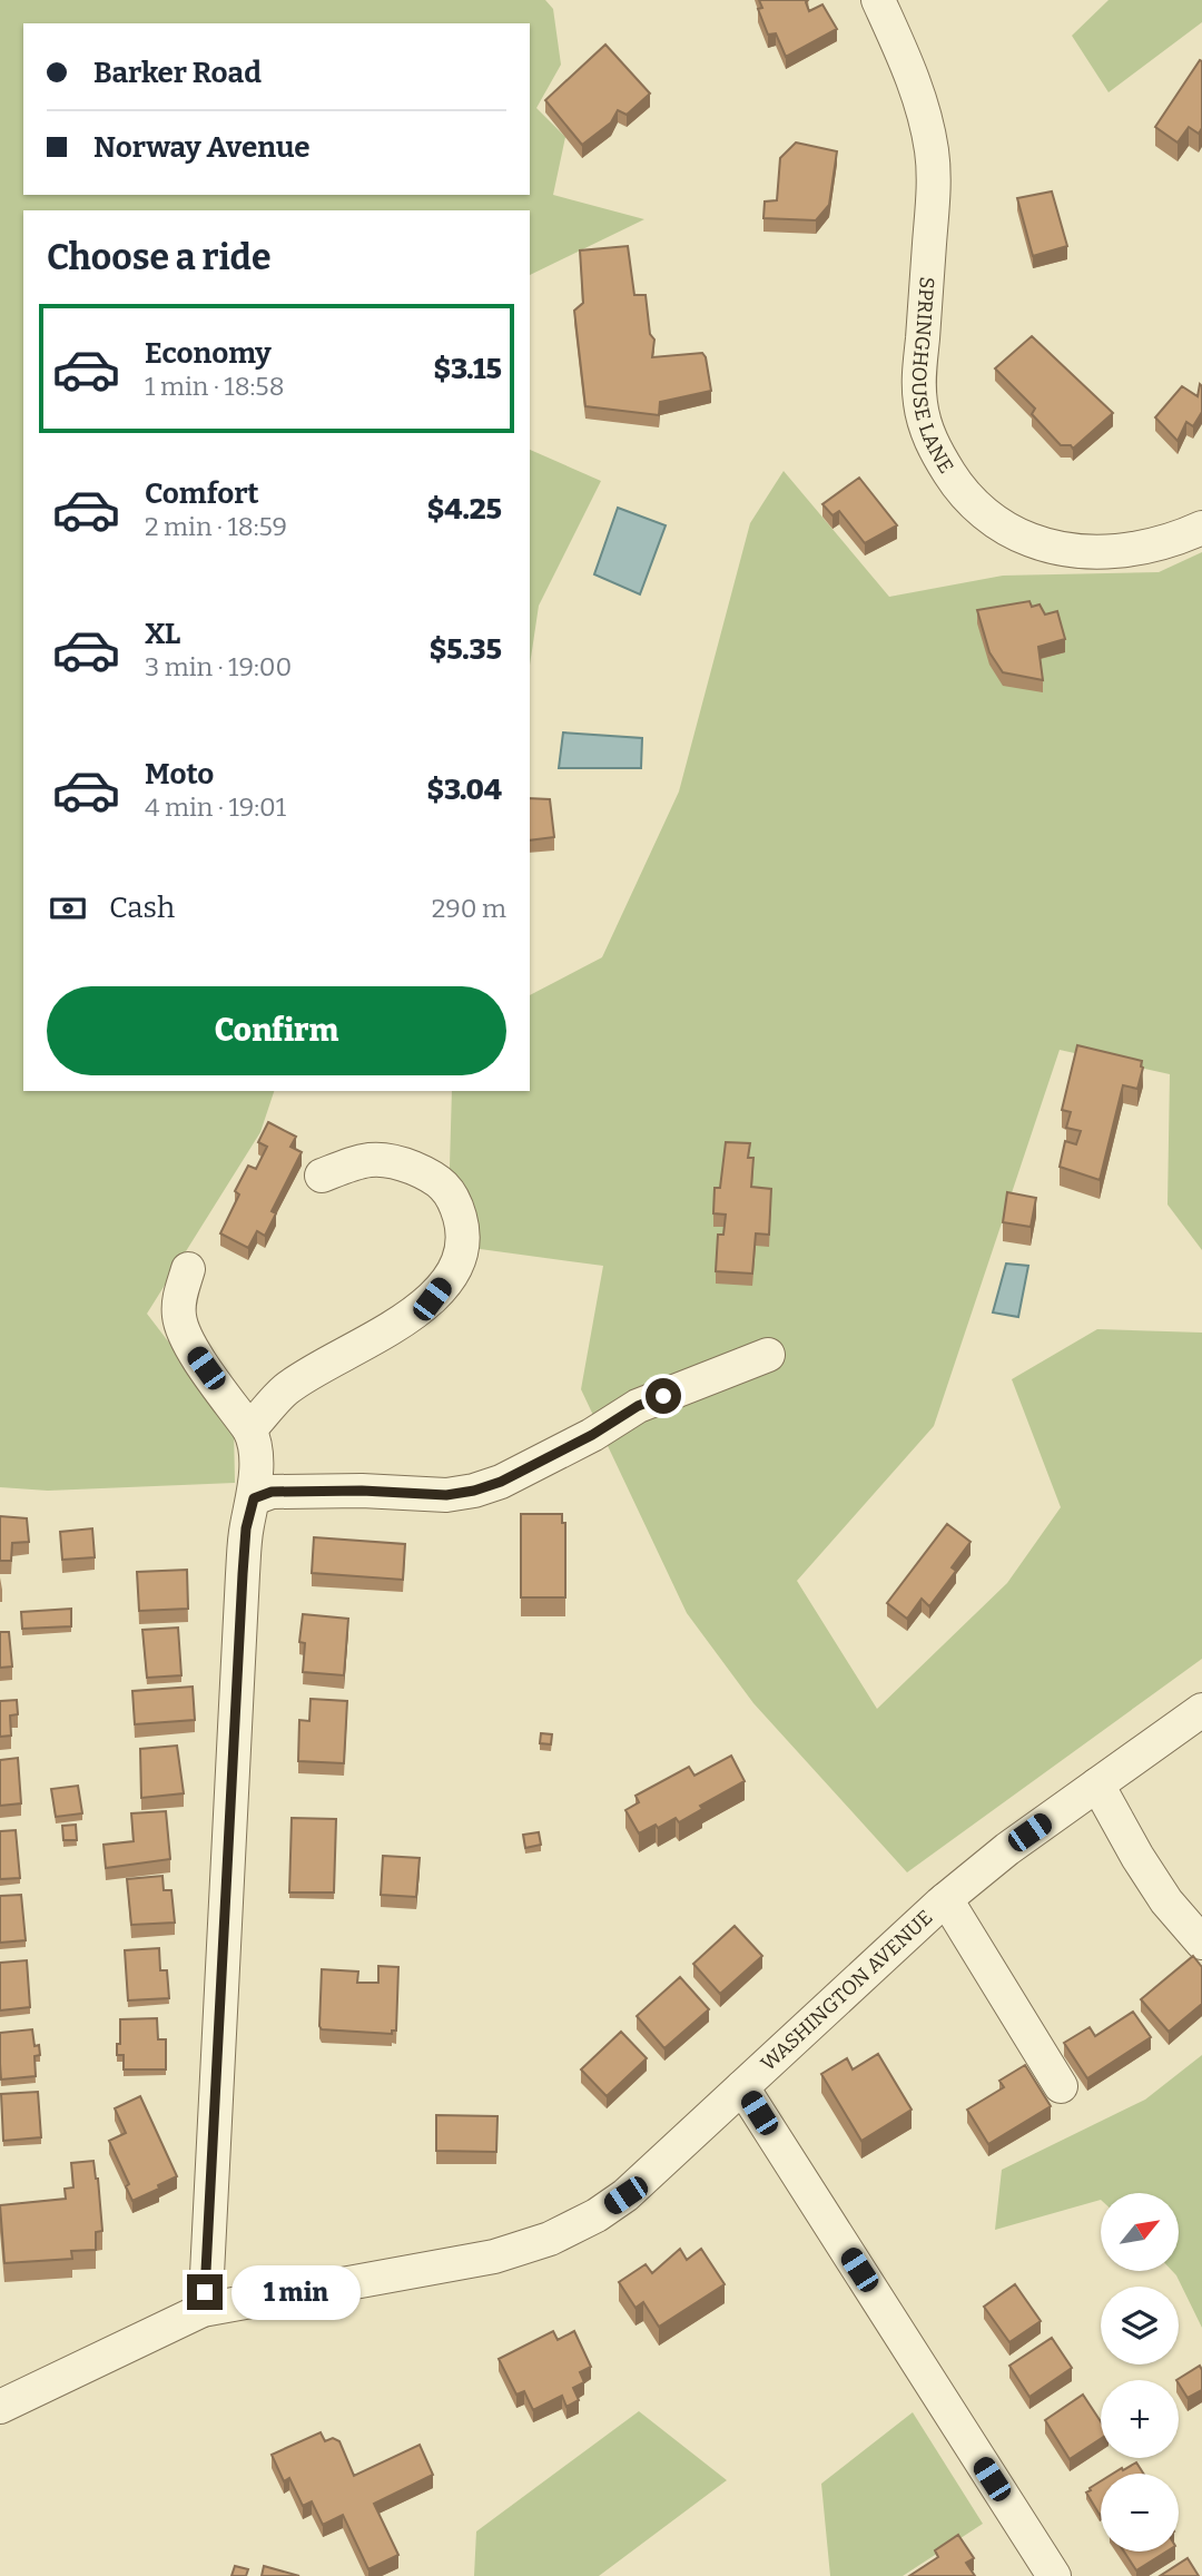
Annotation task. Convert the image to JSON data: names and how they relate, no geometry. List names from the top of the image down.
{
  "streets": {
    "street": ["SPRINGHOUSE LANE", "WASHINGTON AVENUE"]
  },
  "north": "top right",
  "page": {
    "banner": ["Barker Road", "Norway Avenue"],
    "heading": "Choose a ride",
    "list": [
      {
        "name": "Economy",
        "note": "1 min · 18:58",
        "value": "$3.15"
      },
      {
        "name": "Comfort",
        "note": "2 min · 18:59",
        "value": "$4.25"
      },
      {
        "name": "XL",
        "note": "3 min · 19:00",
        "value": "$5.35"
      },
      {
        "name": "Moto",
        "note": "4 min · 19:01",
        "value": "$3.04"
      }
    ],
    "pay": ["Cash", "290 m"],
    "buttons": "Confirm",
    "map_buttons": ["+", "−"],
    "bubble": "1 min"
  }
}
